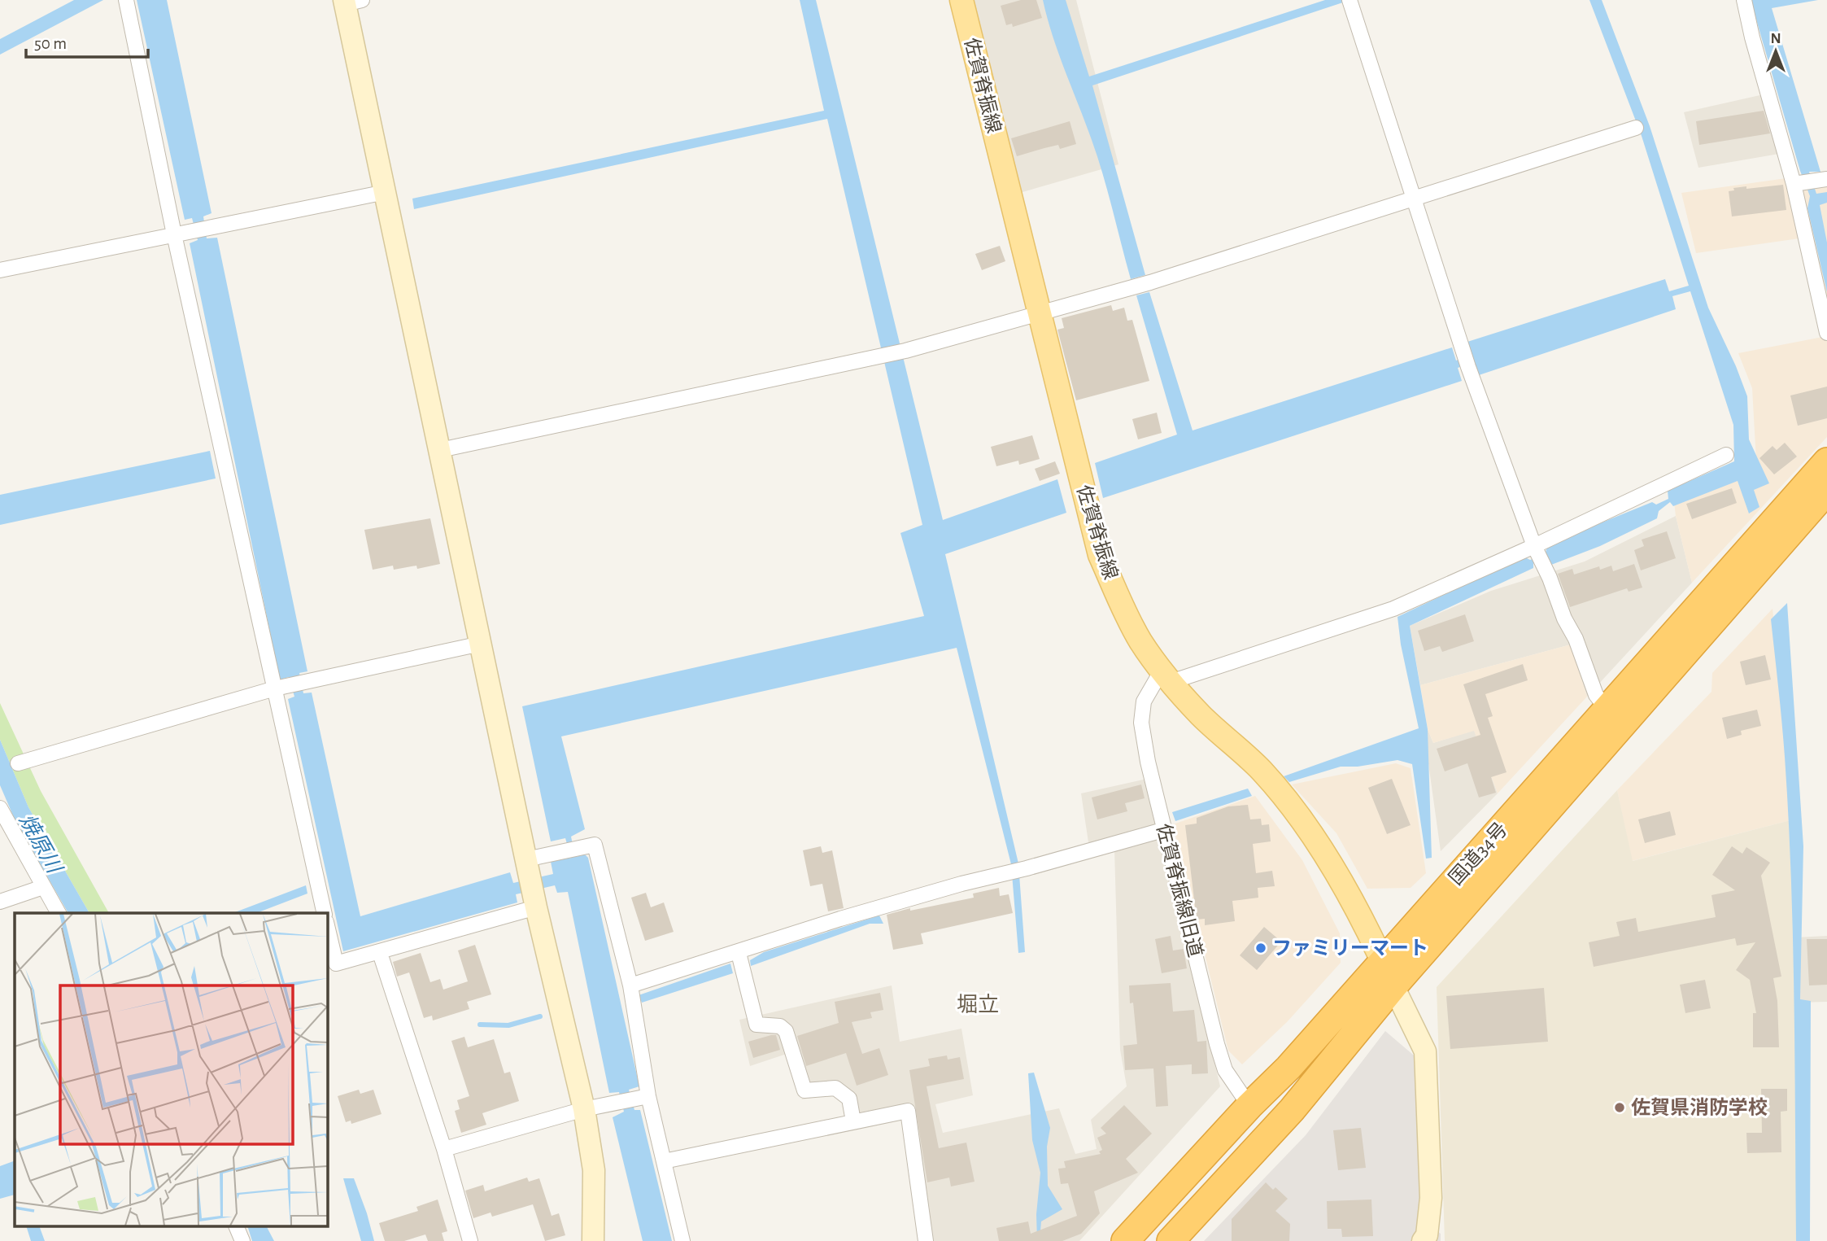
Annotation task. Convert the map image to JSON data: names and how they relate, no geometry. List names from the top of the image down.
{
  "streets": {
    "highway": ["国道34号"],
    "main road": ["佐賀脊振線"],
    "street": ["佐賀脊振線旧道"]
  },
  "crossings": [
    ["佐賀脊振線", "国道34号"],
    ["佐賀脊振線", "佐賀脊振線旧道"],
    ["国道34号", "佐賀脊振線旧道"]
  ],
  "districts": ["堀立"],
  "water": ["焼原川"],
  "places": ["ファミリーマート", "佐賀県消防学校"],
  "scale_bar": "50 m",
  "north": "top"
}
